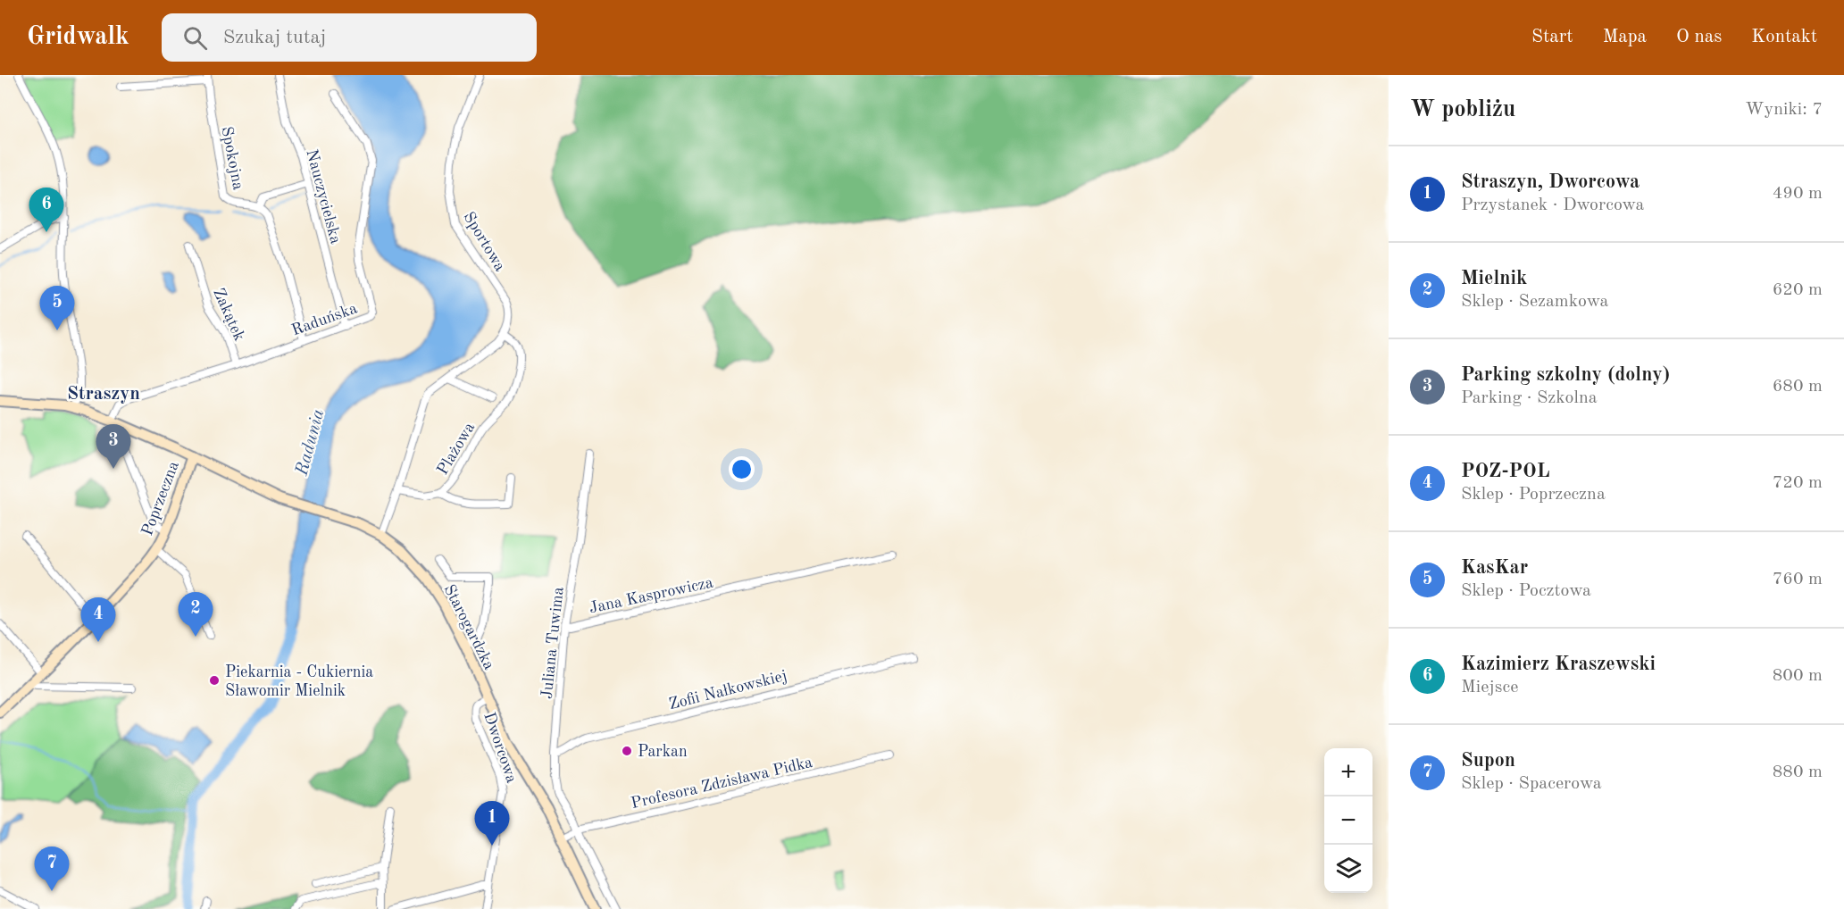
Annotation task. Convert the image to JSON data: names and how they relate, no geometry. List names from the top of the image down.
{
  "streets": {
    "main road": ["Poprzeczna", "Starogardzka"],
    "street": [
      "Spokojna",
      "Nauczycielska",
      "Sportowa",
      "Zakątek",
      "Raduńska",
      "Plażowa",
      "Jana Kasprowicza",
      "Juliana Tuwima",
      "Zofii Nałkowskiej",
      "Dworcowa",
      "Profesora Zdzisława Pidka"
    ]
  },
  "crossings": [
    ["Spokojna", "Raduńska"],
    ["Nauczycielska", "Raduńska"],
    ["Sportowa", "Plażowa"],
    ["Zakątek", "Raduńska"],
    ["Raduńska", "Starogardzka"],
    ["Poprzeczna", "Starogardzka"],
    ["Jana Kasprowicza", "Juliana Tuwima"],
    ["Starogardzka", "Dworcowa"],
    ["Starogardzka", "Profesora Zdzisława Pidka"],
    ["Juliana Tuwima", "Zofii Nałkowskiej"],
    ["Juliana Tuwima", "Profesora Zdzisława Pidka"]
  ],
  "districts": ["Straszyn"],
  "water": ["Radunia"],
  "places": ["Piekarnia - Cukiernia Sławomir Mielnik", "Parkan"],
  "page": {
    "header": "Gridwalk",
    "search": "Szukaj tutaj",
    "nav": [
      "Start",
      "Mapa",
      "O nas",
      "Kontakt"
    ],
    "heading": ["W pobliżu", "Wyniki: 7"],
    "list": [
      {
        "mark": "1",
        "name": "Straszyn, Dworcowa",
        "note": "Przystanek · Dworcowa",
        "value": "490 m"
      },
      {
        "mark": "2",
        "name": "Mielnik",
        "note": "Sklep · Sezamkowa",
        "value": "620 m"
      },
      {
        "mark": "3",
        "name": "Parking szkolny (dolny)",
        "note": "Parking · Szkolna",
        "value": "680 m"
      },
      {
        "mark": "4",
        "name": "POZ-POL",
        "note": "Sklep · Poprzeczna",
        "value": "720 m"
      },
      {
        "mark": "5",
        "name": "KasKar",
        "note": "Sklep · Pocztowa",
        "value": "760 m"
      },
      {
        "mark": "6",
        "name": "Kazimierz Kraszewski",
        "note": "Miejsce",
        "value": "800 m"
      },
      {
        "mark": "7",
        "name": "Supon",
        "note": "Sklep · Spacerowa",
        "value": "880 m"
      }
    ],
    "pins": [
      "6",
      "5",
      "3",
      "2",
      "4",
      "1",
      "7"
    ],
    "map_buttons": ["+", "−"]
  }
}
